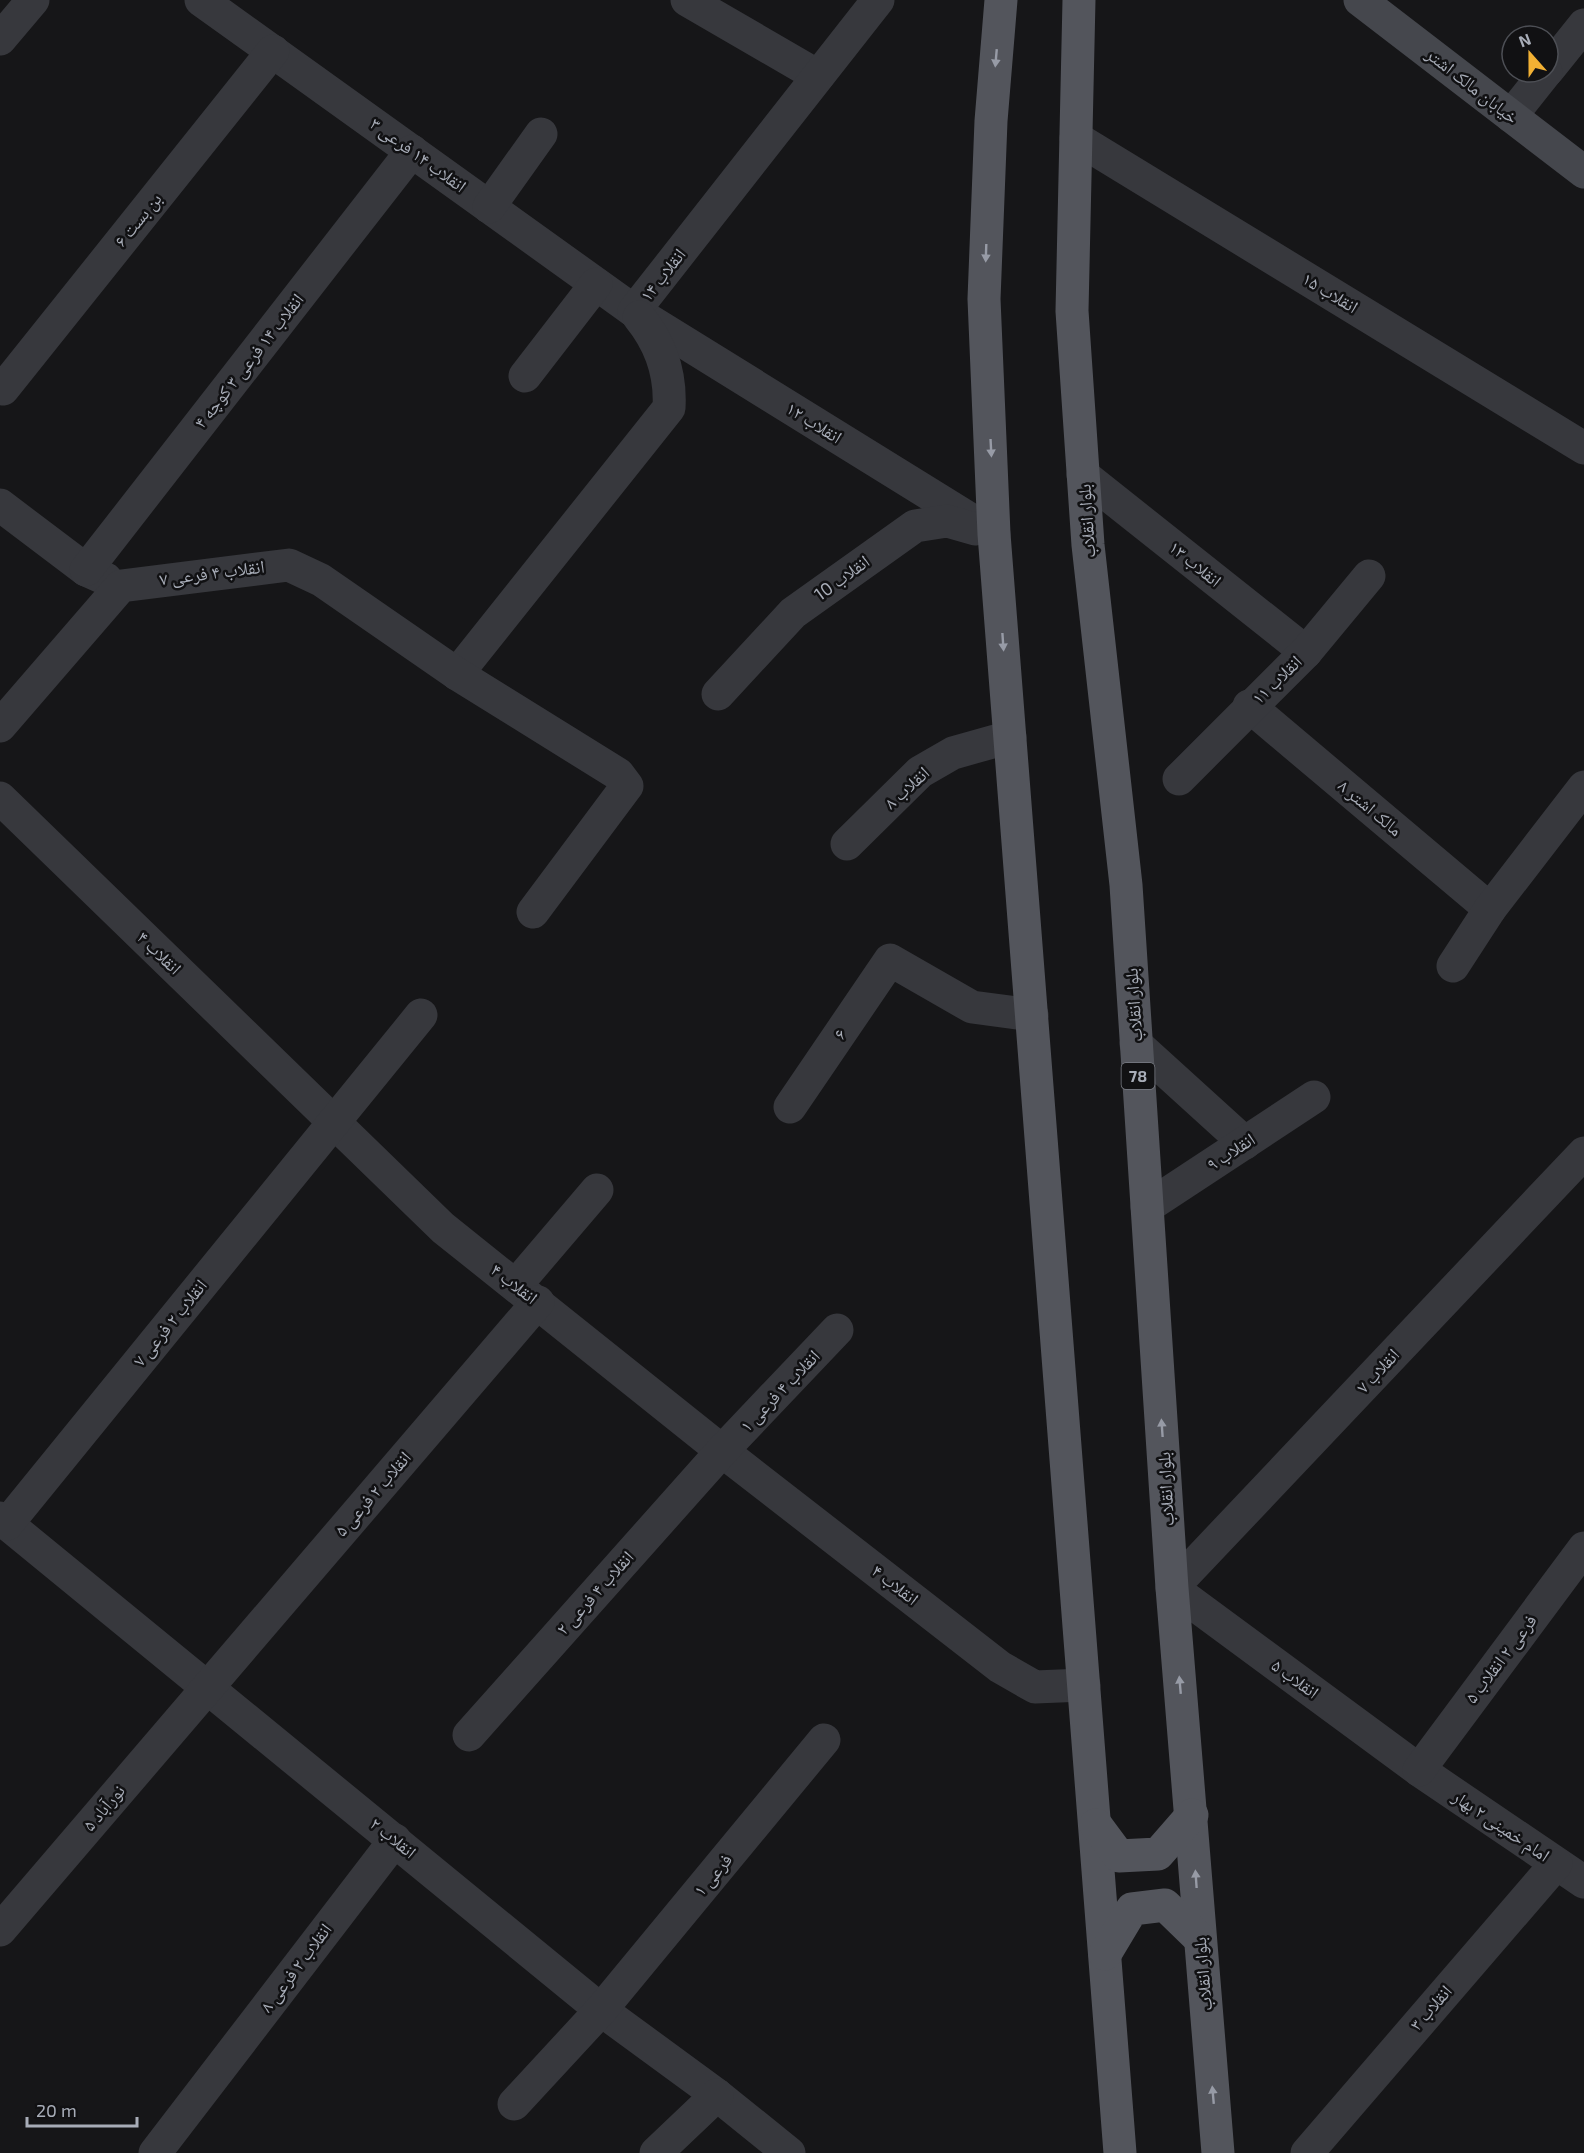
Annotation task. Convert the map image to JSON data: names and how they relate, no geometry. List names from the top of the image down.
{
  "streets": {
    "main road": ["بلوار انقلاب", "78"],
    "street": [
      "خیابان مالک اشتر",
      "انقلاب ۱۴ فرعی ۳",
      "بن بست ۶",
      "انقلاب ۱۴",
      "انقلاب ۱۵",
      "انقلاب ۱۴ فرعی ۳ کوچه ۴",
      "انقلاب ۱۲",
      "انقلاب ۱۳",
      "انقلاب ۴ فرعی ۷",
      "انقلاب 10",
      "انقلاب ۱۱",
      "انقلاب ۸",
      "مالک اشتر ۸",
      "انقلاب ۴",
      "۶",
      "انقلاب ۹",
      "انقلاب ۲ فرعی ۷",
      "انقلاب ۷",
      "انقلاب ۴ فرعی ۱",
      "انقلاب ۲ فرعی ۵",
      "انقلاب ۴ فرعی ۲",
      "فرعی ۲ انقلاب ۵",
      "انقلاب ۵",
      "نورآباد ۵",
      "امام خمینی ۲ بهار",
      "انقلاب ۲",
      "فرعی ۱",
      "انقلاب ۲ فرعی ۸",
      "انقلاب ۳"
    ]
  },
  "crossings": [
    ["انقلاب ۱۴ فرعی ۳", "بن بست ۶"],
    ["انقلاب ۱۴ فرعی ۳", "انقلاب ۱۴"],
    ["انقلاب ۱۴ فرعی ۳", "انقلاب ۱۴ فرعی ۳ کوچه ۴"],
    ["انقلاب ۱۴ فرعی ۳", "انقلاب ۱۲"],
    ["انقلاب ۱۴", "انقلاب ۱۲"],
    ["انقلاب ۱۴", "انقلاب ۴ فرعی ۷"],
    ["انقلاب ۱۵", "بلوار انقلاب"],
    ["انقلاب ۱۲", "انقلاب 10"],
    ["بلوار انقلاب", "انقلاب ۱۳"],
    ["بلوار انقلاب", "انقلاب ۹"],
    ["بلوار انقلاب", "انقلاب ۷"],
    ["بلوار انقلاب", "انقلاب ۵"],
    ["انقلاب ۱۳", "انقلاب ۱۱"],
    ["انقلاب ۱۱", "مالک اشتر ۸"],
    ["انقلاب ۴", "انقلاب ۲ فرعی ۷"],
    ["انقلاب ۴", "انقلاب ۴ فرعی ۱"],
    ["انقلاب ۴", "انقلاب ۲ فرعی ۵"],
    ["انقلاب ۴", "انقلاب ۴ فرعی ۲"],
    ["انقلاب ۲ فرعی ۷", "انقلاب ۲"],
    ["انقلاب ۷", "انقلاب ۵"],
    ["انقلاب ۴ فرعی ۱", "انقلاب ۴ فرعی ۲"],
    ["انقلاب ۲ فرعی ۵", "نورآباد ۵"],
    ["انقلاب ۲ فرعی ۵", "انقلاب ۲"],
    ["فرعی ۲ انقلاب ۵", "انقلاب ۵"],
    ["فرعی ۲ انقلاب ۵", "امام خمینی ۲ بهار"],
    ["انقلاب ۵", "امام خمینی ۲ بهار"],
    ["نورآباد ۵", "انقلاب ۲"],
    ["امام خمینی ۲ بهار", "انقلاب ۳"],
    ["انقلاب ۲", "فرعی ۱"],
    ["انقلاب ۲", "انقلاب ۲ فرعی ۸"]
  ],
  "scale_bar": "20 m",
  "north": "top"
}
